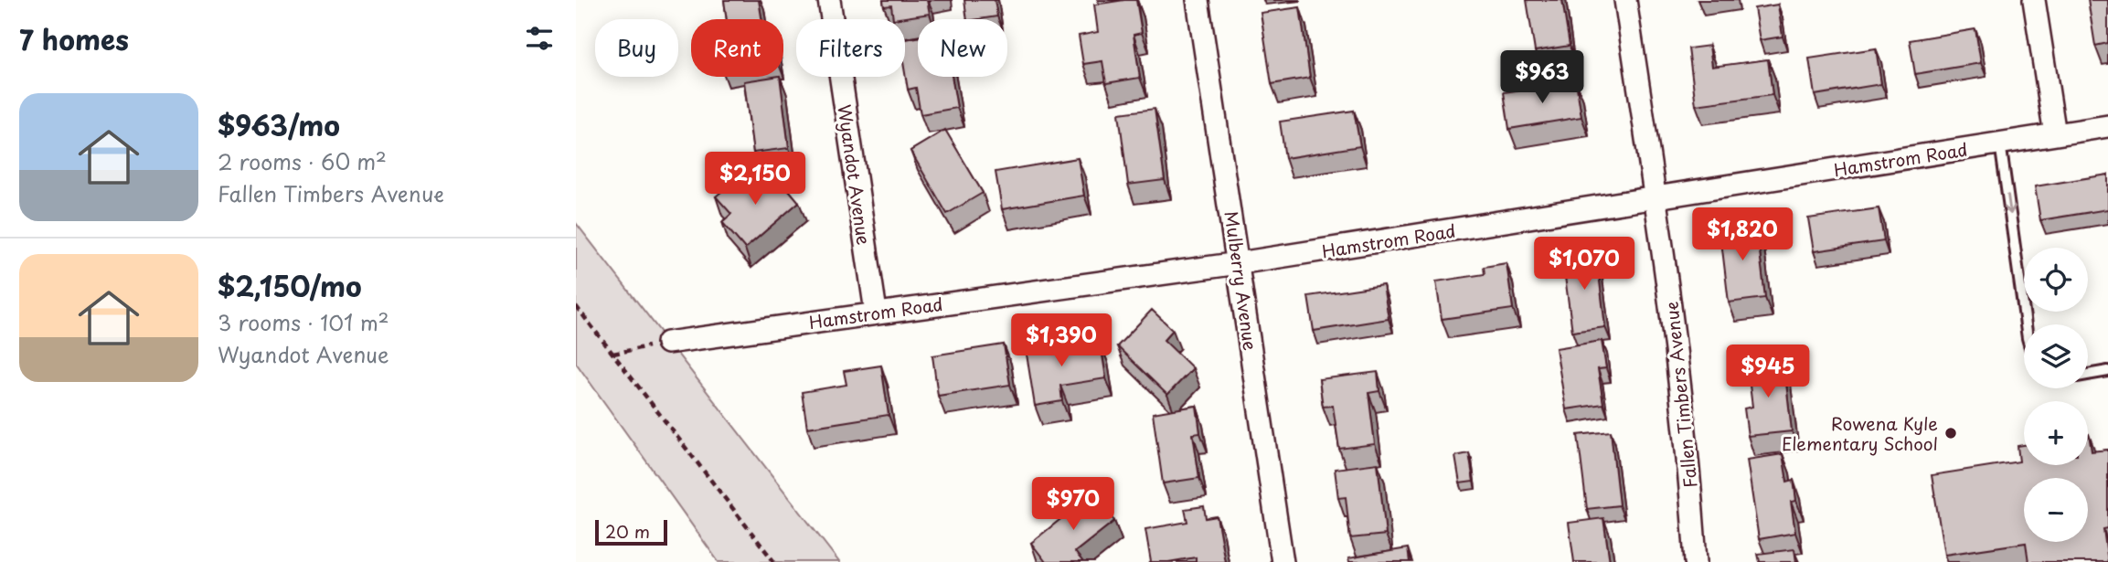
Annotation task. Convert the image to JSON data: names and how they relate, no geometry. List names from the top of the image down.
{
  "streets": {
    "street": [
      "Hamstrom Road",
      "Wyandot Avenue",
      "Mulberry Avenue",
      "Fallen Timbers Avenue"
    ]
  },
  "crossings": [
    ["Hamstrom Road", "Wyandot Avenue"],
    ["Hamstrom Road", "Mulberry Avenue"],
    ["Hamstrom Road", "Fallen Timbers Avenue"]
  ],
  "places": ["Rowena Kyle Elementary School"],
  "scale_bar": "20 m",
  "page": {
    "heading": "7 homes",
    "chip": [
      "Buy",
      "Rent",
      "Filters",
      "New"
    ],
    "price": [
      "$963",
      "$2,150",
      "$1,820",
      "$1,070",
      "$1,390",
      "$945",
      "$970"
    ],
    "list": [
      {
        "name": "$963/mo",
        "note": "2 rooms · 60 m² · Fallen Timbers Avenue"
      },
      {
        "name": "$2,150/mo",
        "note": "3 rooms · 101 m² · Wyandot Avenue"
      }
    ],
    "map_buttons": ["+", "−"],
    "scale": "20 m"
  }
}
